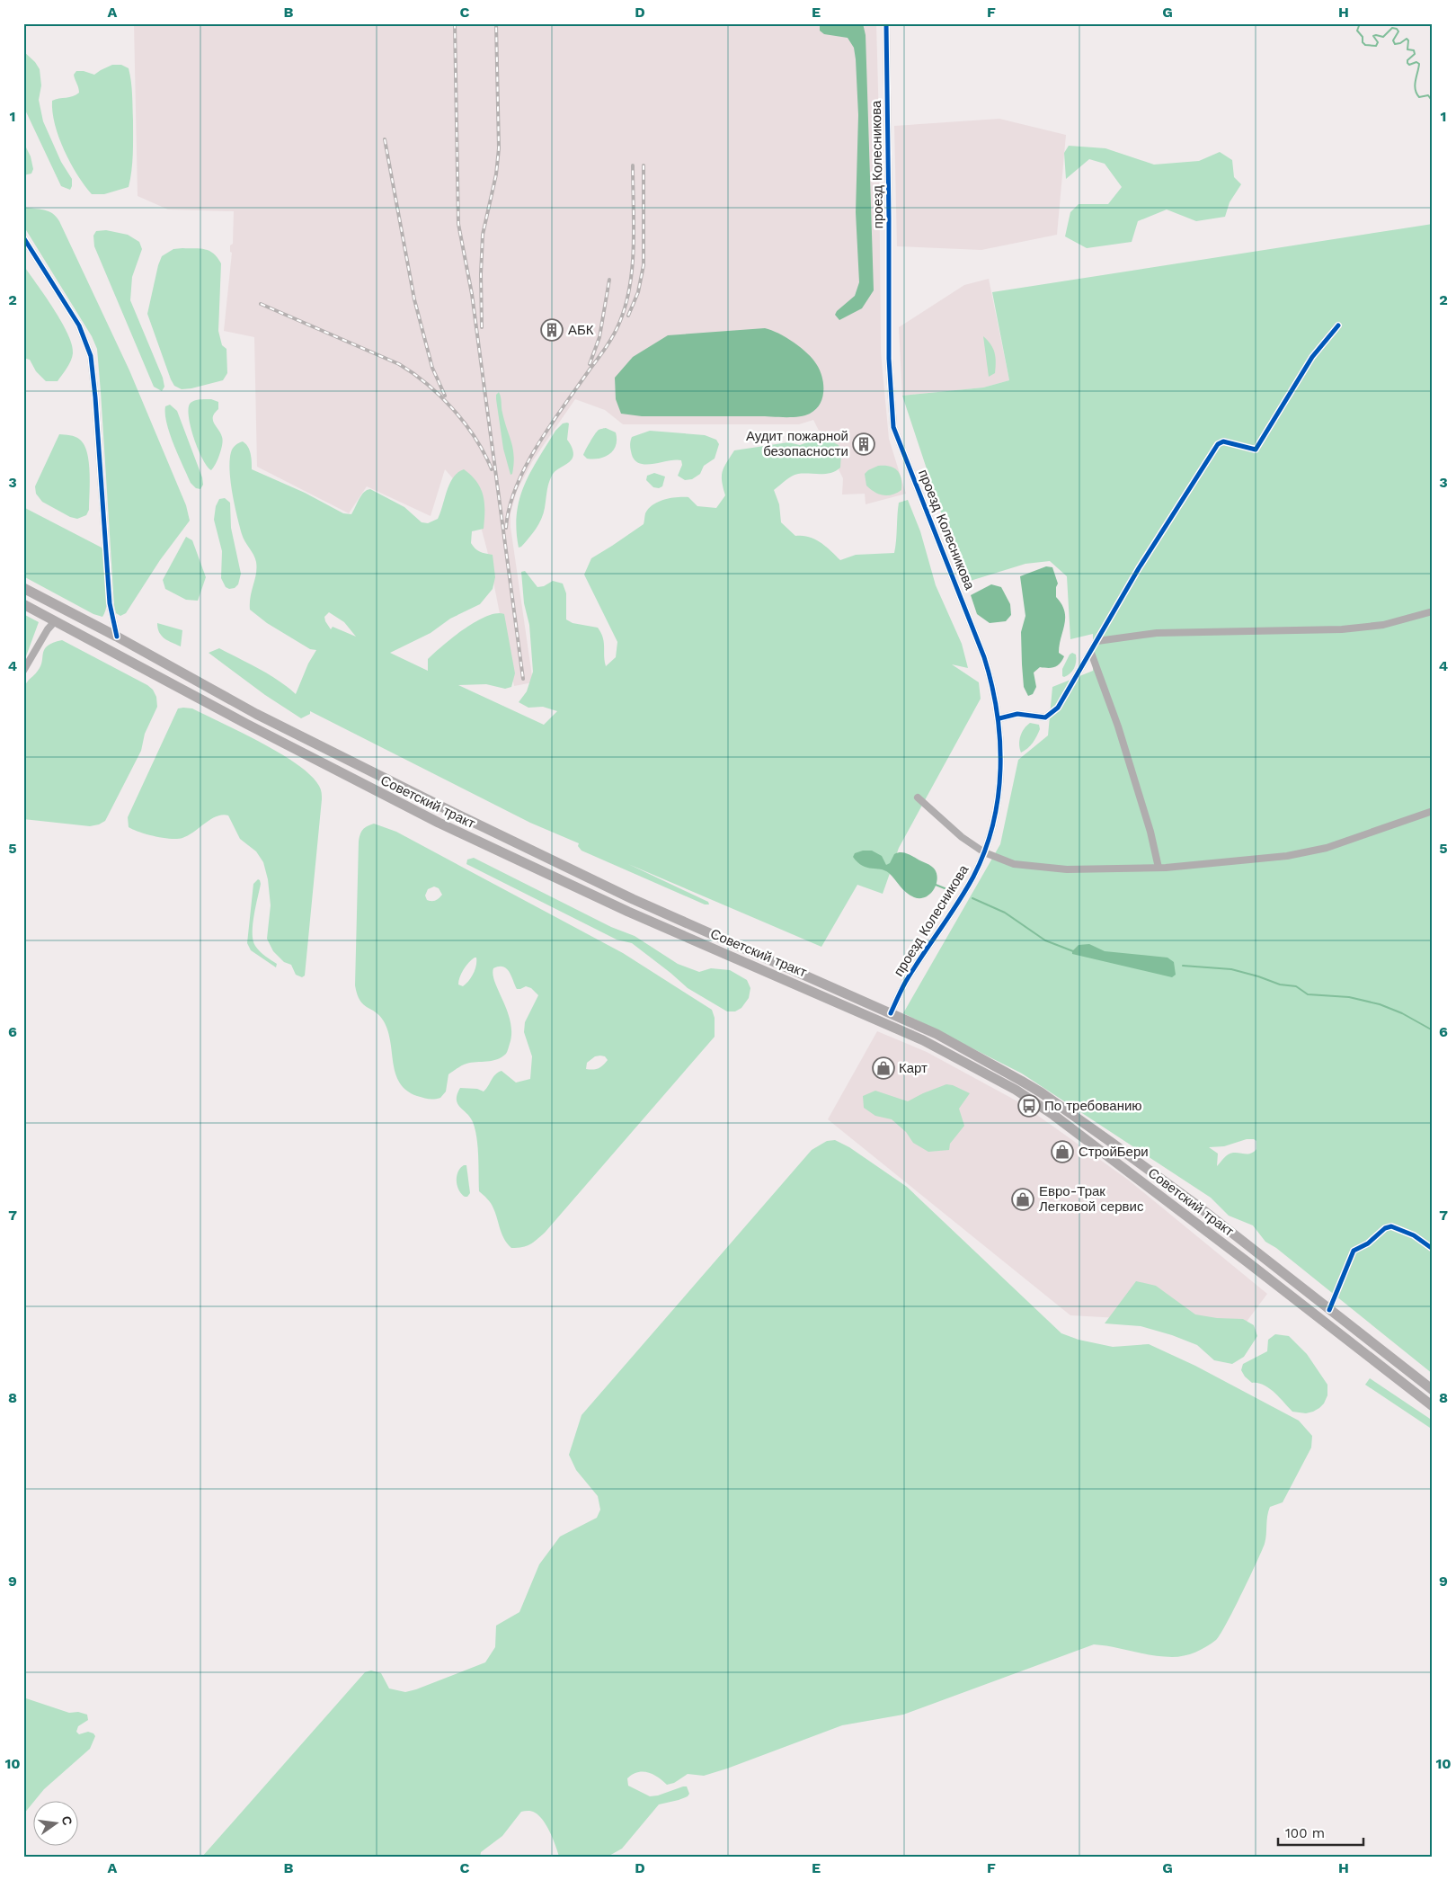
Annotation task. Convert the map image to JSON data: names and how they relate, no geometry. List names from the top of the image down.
{
  "streets": {
    "highway": ["Советский тракт"],
    "street": ["проезд Колесникова"]
  },
  "crossings": [
    ["проезд Колесникова", "Советский тракт"]
  ],
  "places": {
    "building": ["АБК", "Аудит пожарной безопасности"],
    "shop": ["Карт", "СтройБери", "Евро-Трак Легковой сервис"],
    "bus stop": ["По требованию"]
  },
  "scale_bar": "100 m",
  "north": "right",
  "grid": {
    "columns": [
      "A",
      "B",
      "C",
      "D",
      "E",
      "F",
      "G",
      "H"
    ],
    "rows": [
      "1",
      "2",
      "3",
      "4",
      "5",
      "6",
      "7",
      "8",
      "9",
      "10"
    ]
  }
}
